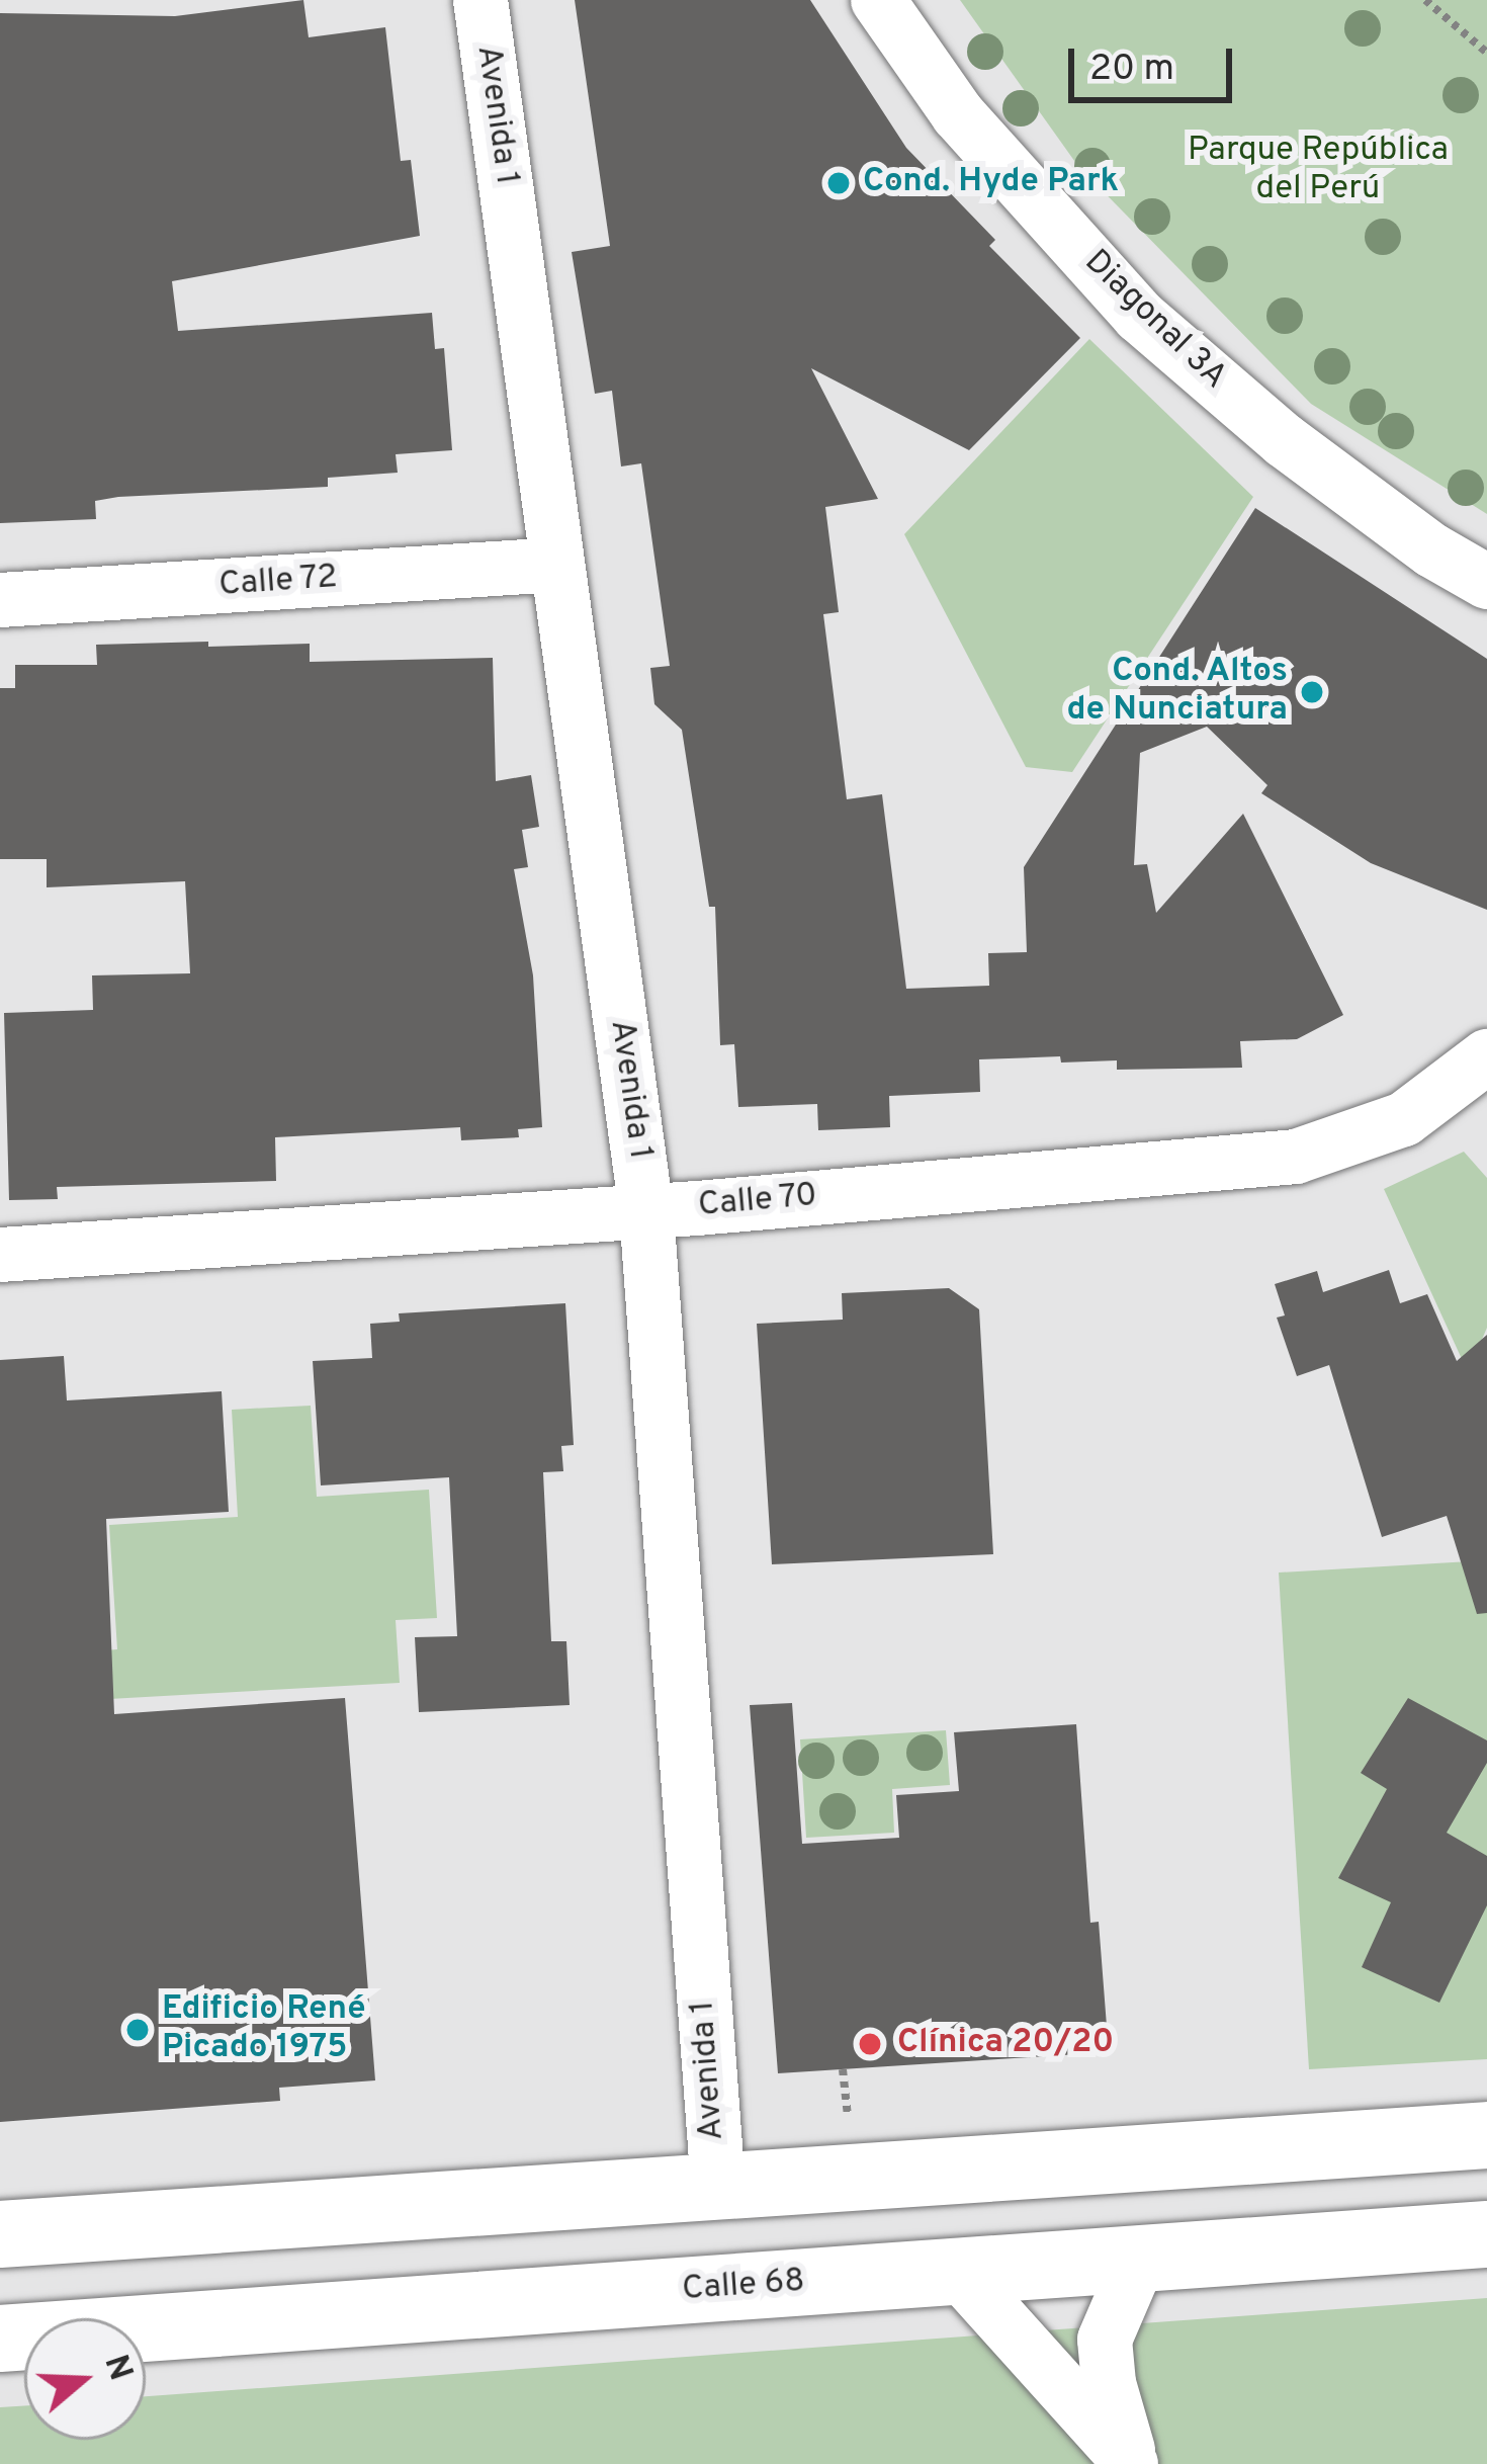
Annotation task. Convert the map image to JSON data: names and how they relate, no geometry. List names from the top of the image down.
{
  "streets": {
    "main road": ["Calle 68"],
    "street": [
      "Avenida 1",
      "Diagonal 3A",
      "Calle 72",
      "Calle 70"
    ]
  },
  "crossings": [
    ["Avenida 1", "Calle 72"],
    ["Avenida 1", "Calle 70"]
  ],
  "parks": ["Parque República del Perú"],
  "places": [
    "Cond. Hyde Park",
    "Cond. Altos de Nunciatura",
    "Edificio René Picado 1975",
    "Clínica 20/20"
  ],
  "scale_bar": "20 m",
  "north": "right"
}
